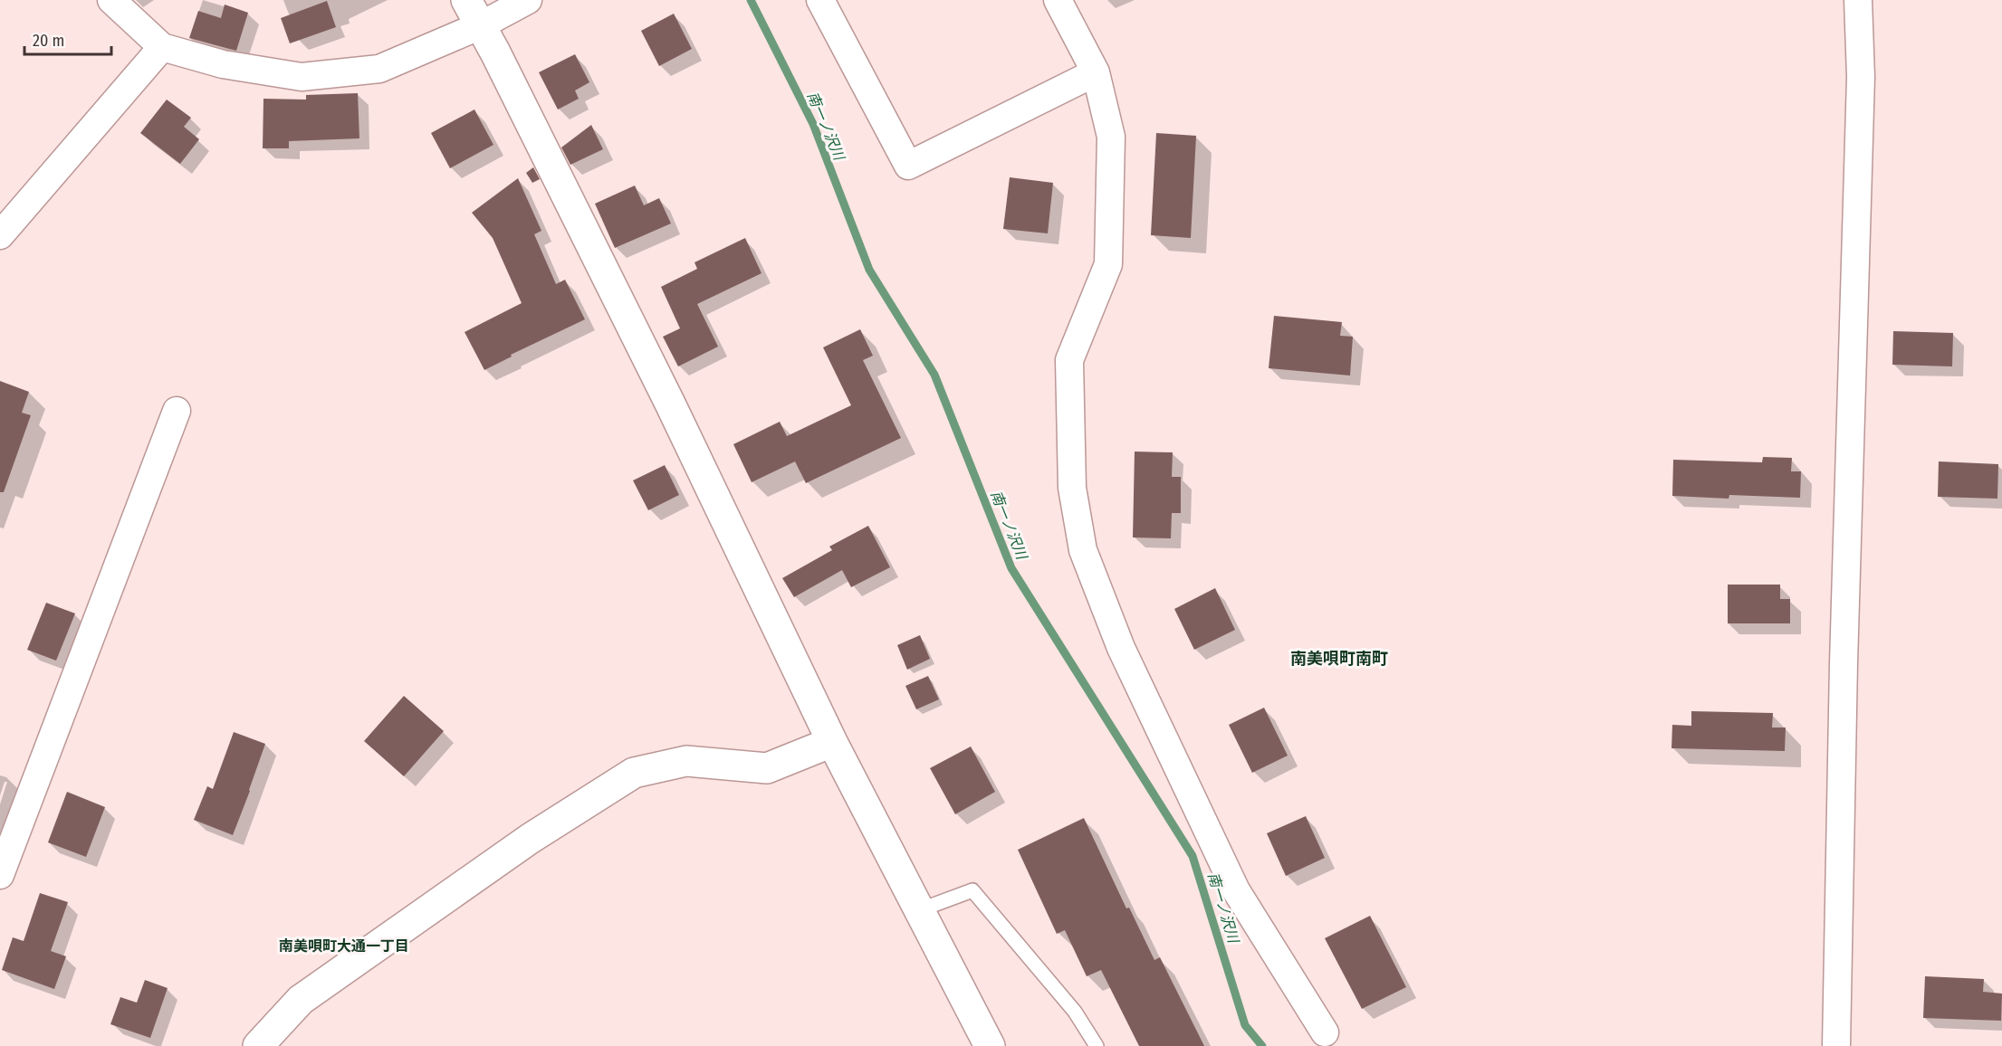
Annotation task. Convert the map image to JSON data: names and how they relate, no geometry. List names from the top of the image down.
{
  "districts": ["南美唄町南町", "南美唄町大通一丁目"],
  "water": ["南一ノ沢川"],
  "scale_bar": "20 m"
}
